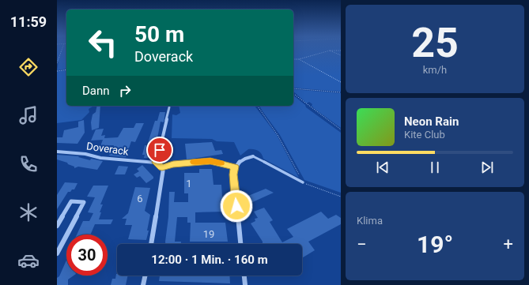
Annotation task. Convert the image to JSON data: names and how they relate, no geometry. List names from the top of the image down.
{
  "streets": {
    "street": ["Doverack"]
  },
  "house_numbers": ["1", "6", "19"],
  "page": {
    "tabs": "11:59",
    "tile": [
      ["25", "km/h"],
      "Klima"
    ],
    "turn": ["50 m", "Doverack"],
    "then": "Dann",
    "song": ["Neon Rain", "Kite Club"],
    "heat": ["−", "19°", "+"],
    "limit": "30",
    "trip": "12:00 · 1 Min. · 160 m"
  }
}
